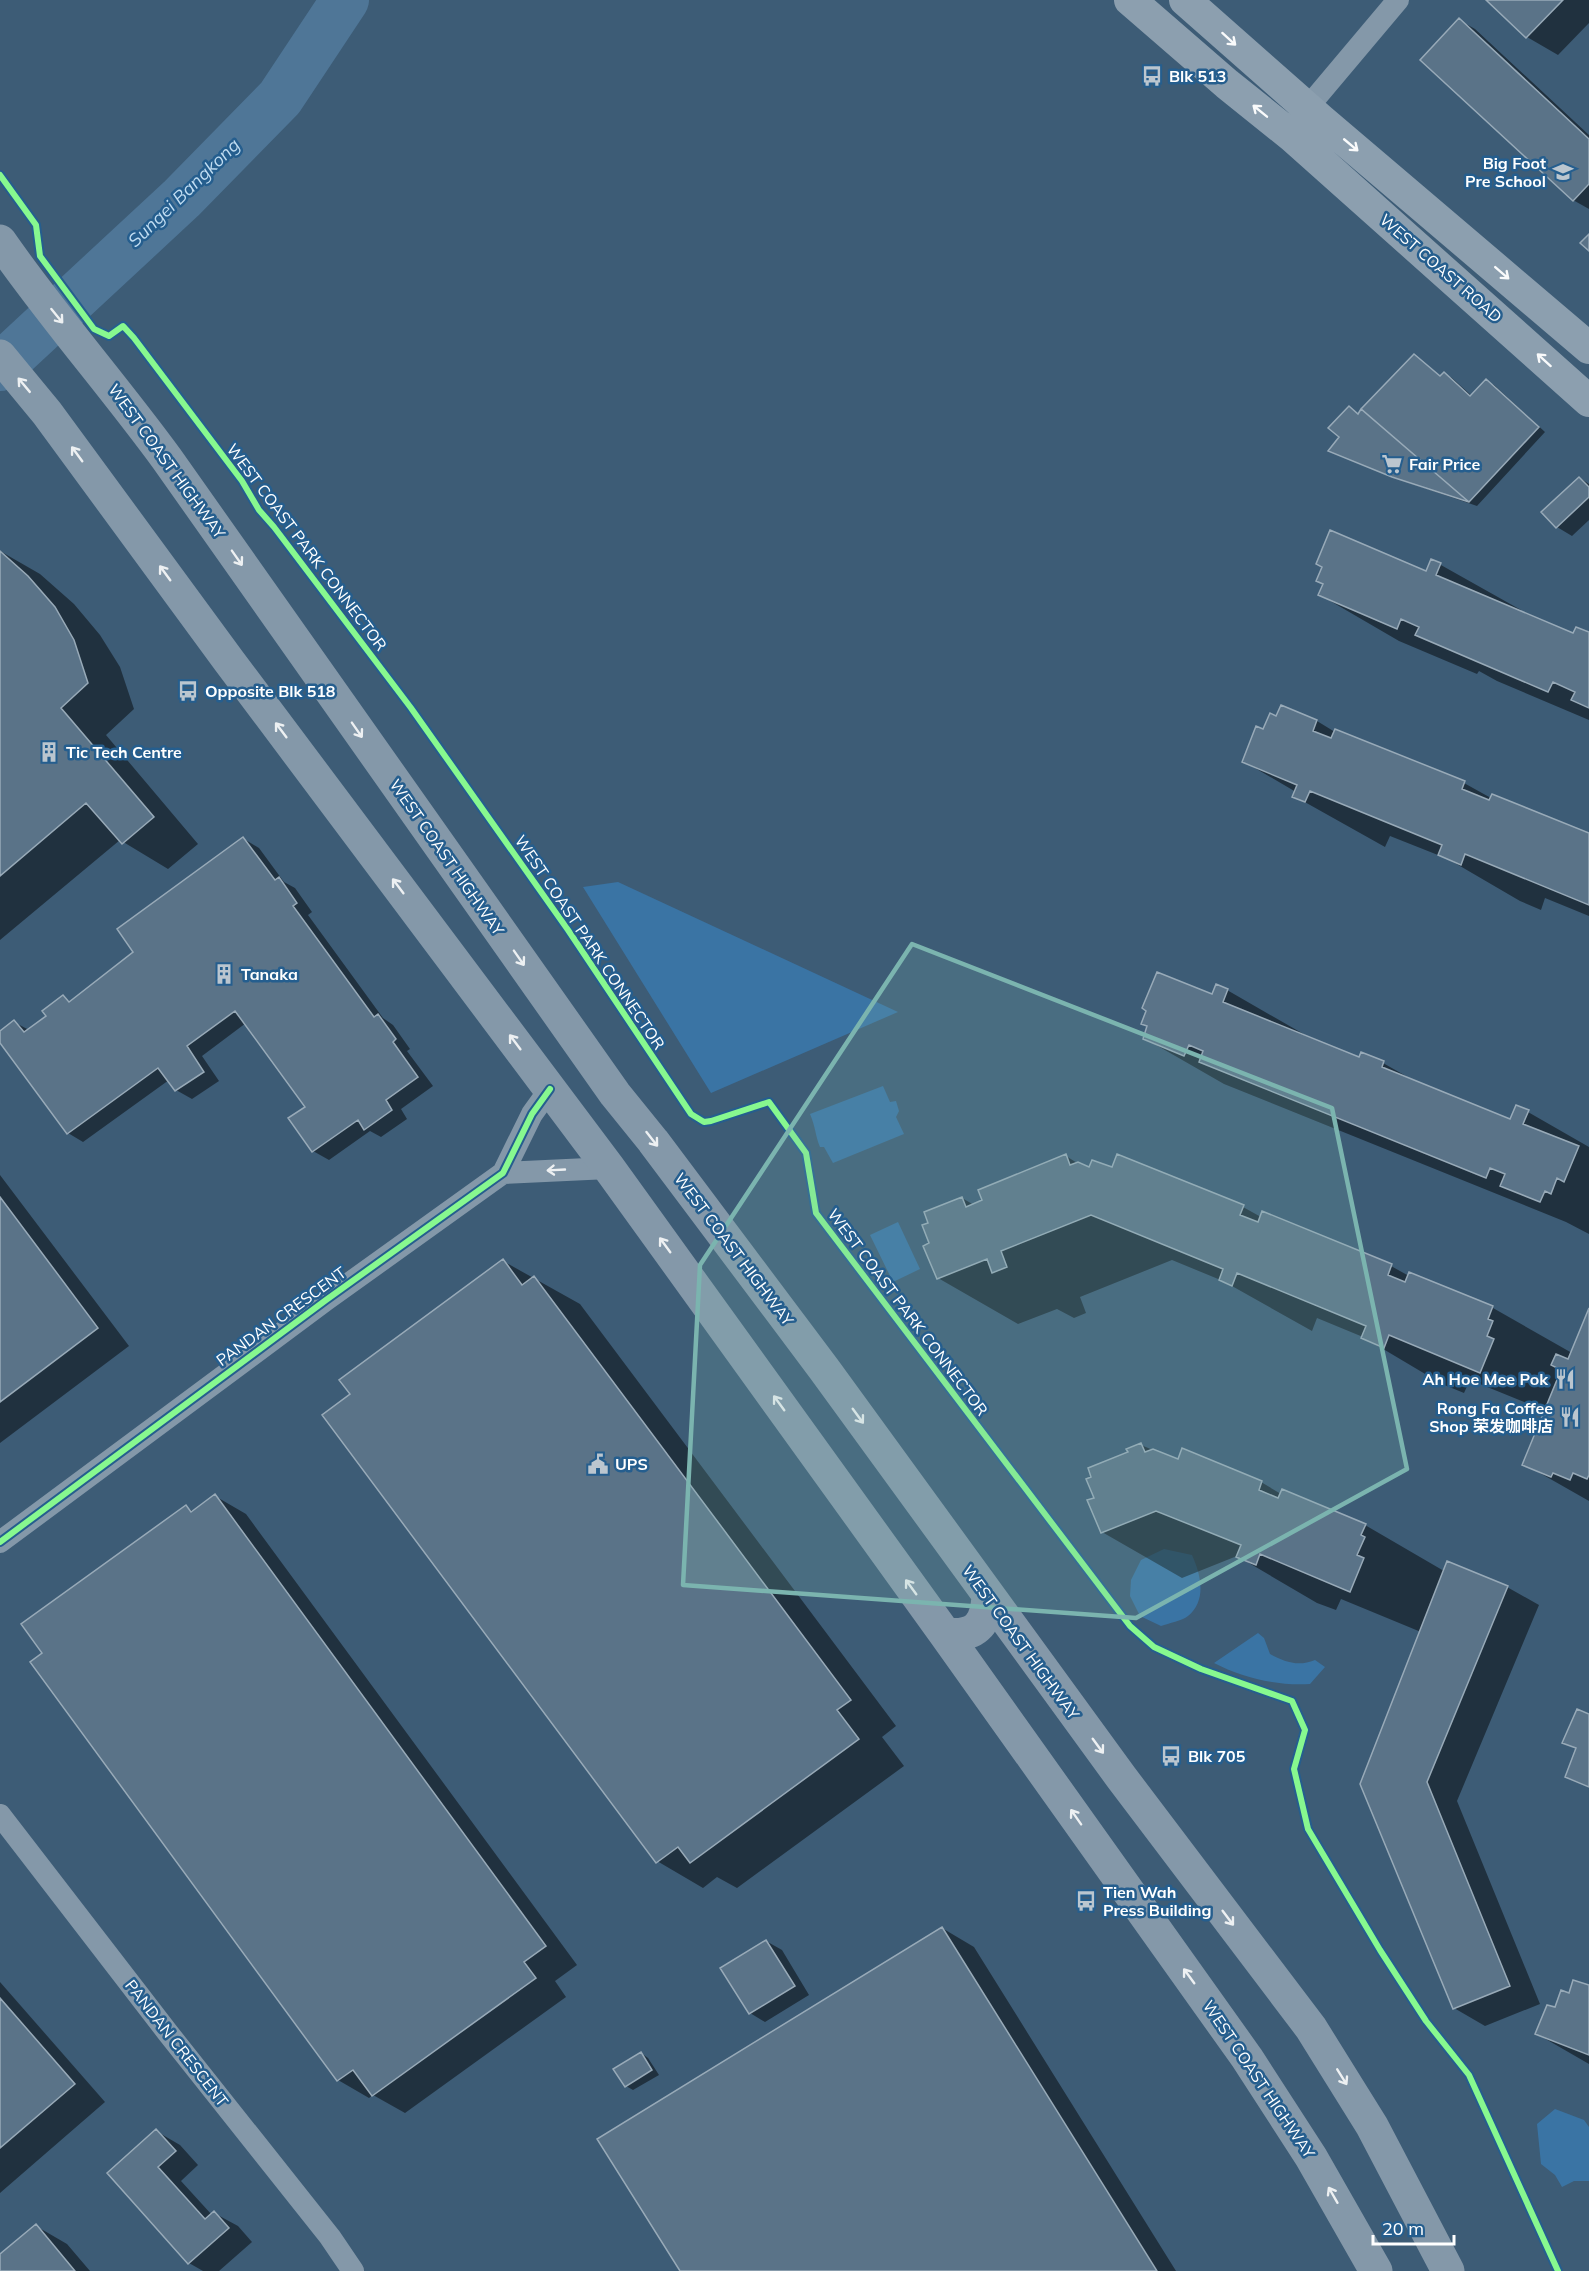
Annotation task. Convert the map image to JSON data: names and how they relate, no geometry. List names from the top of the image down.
{
  "streets": {
    "highway": ["WEST COAST HIGHWAY"],
    "main road": ["WEST COAST ROAD"],
    "street": ["PANDAN CRESCENT"],
    "cycle path": ["WEST COAST PARK CONNECTOR"]
  },
  "crossings": [
    ["WEST COAST HIGHWAY", "PANDAN CRESCENT"]
  ],
  "water": ["Sungei Bangkong"],
  "places": {
    "bus stop": [
      "Blk 513",
      "Opposite Blk 518",
      "Blk 705",
      "Tien Wah Press Building"
    ],
    "school or university": ["Big Foot Pre School"],
    "supermarket": ["Fair Price"],
    "building": ["Tic Tech Centre", "Tanaka"],
    "restaurant": ["Ah Hoe Mee Pok", "Rong Fa Coffee Shop 荣发咖啡店"],
    "public building": ["UPS"]
  },
  "scale_bar": "20 m"
}
